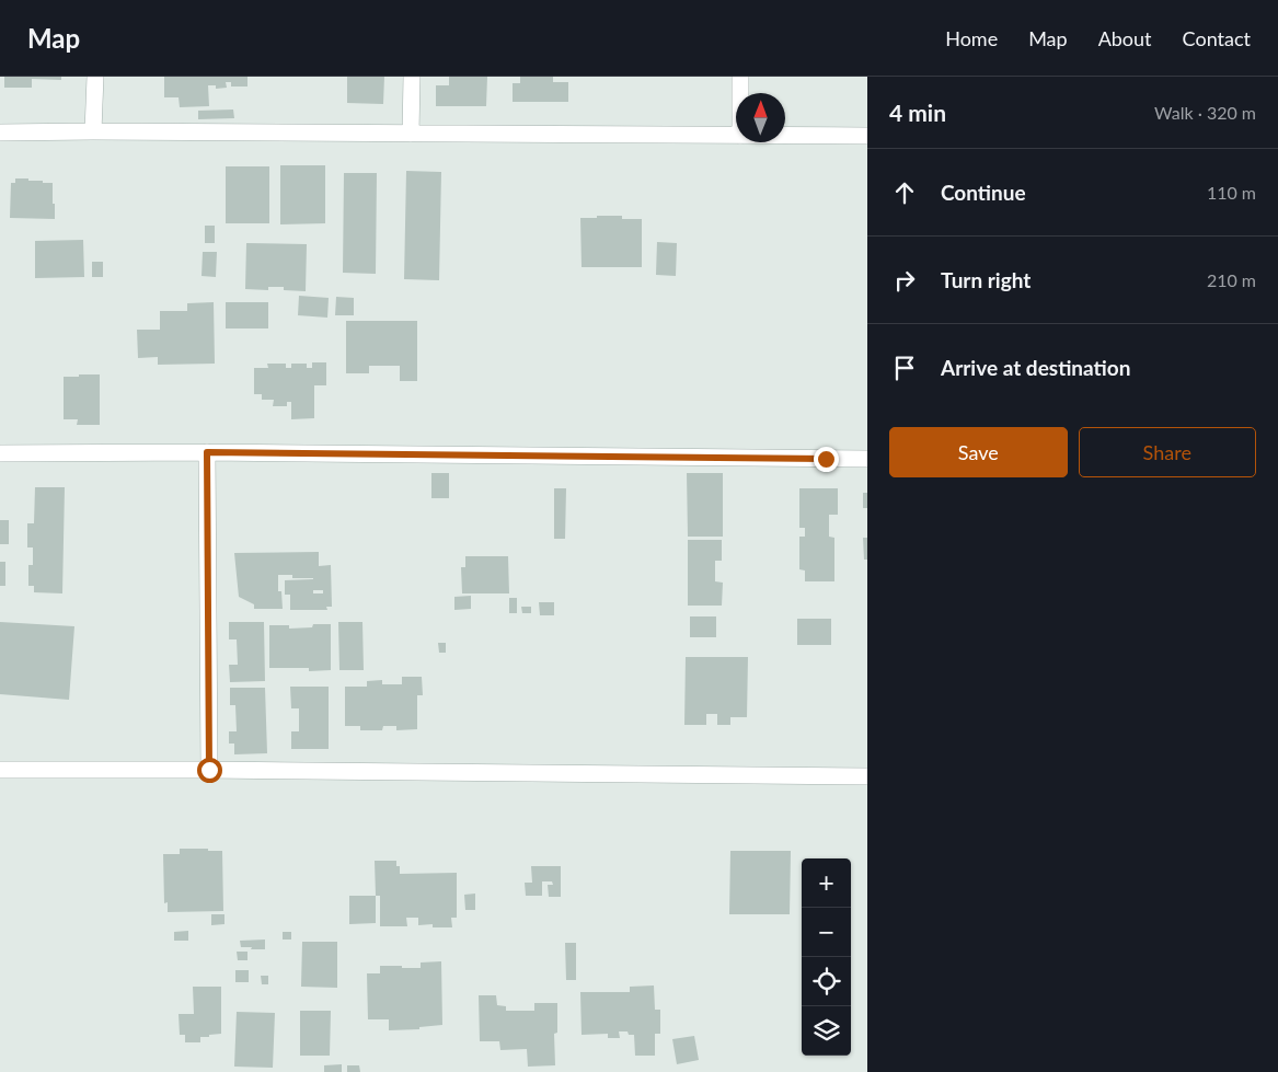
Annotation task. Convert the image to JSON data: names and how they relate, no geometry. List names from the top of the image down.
{
  "north": "top",
  "page": {
    "header": "Map",
    "nav": [
      "Home",
      "Map",
      "About",
      "Contact"
    ],
    "heading": ["4 min", "Walk · 320 m"],
    "list": [
      ["Continue", "110 m"],
      ["Turn right", "210 m"],
      "Arrive at destination"
    ],
    "buttons": ["Save", "Share"],
    "map_buttons": ["+", "−"]
  }
}
